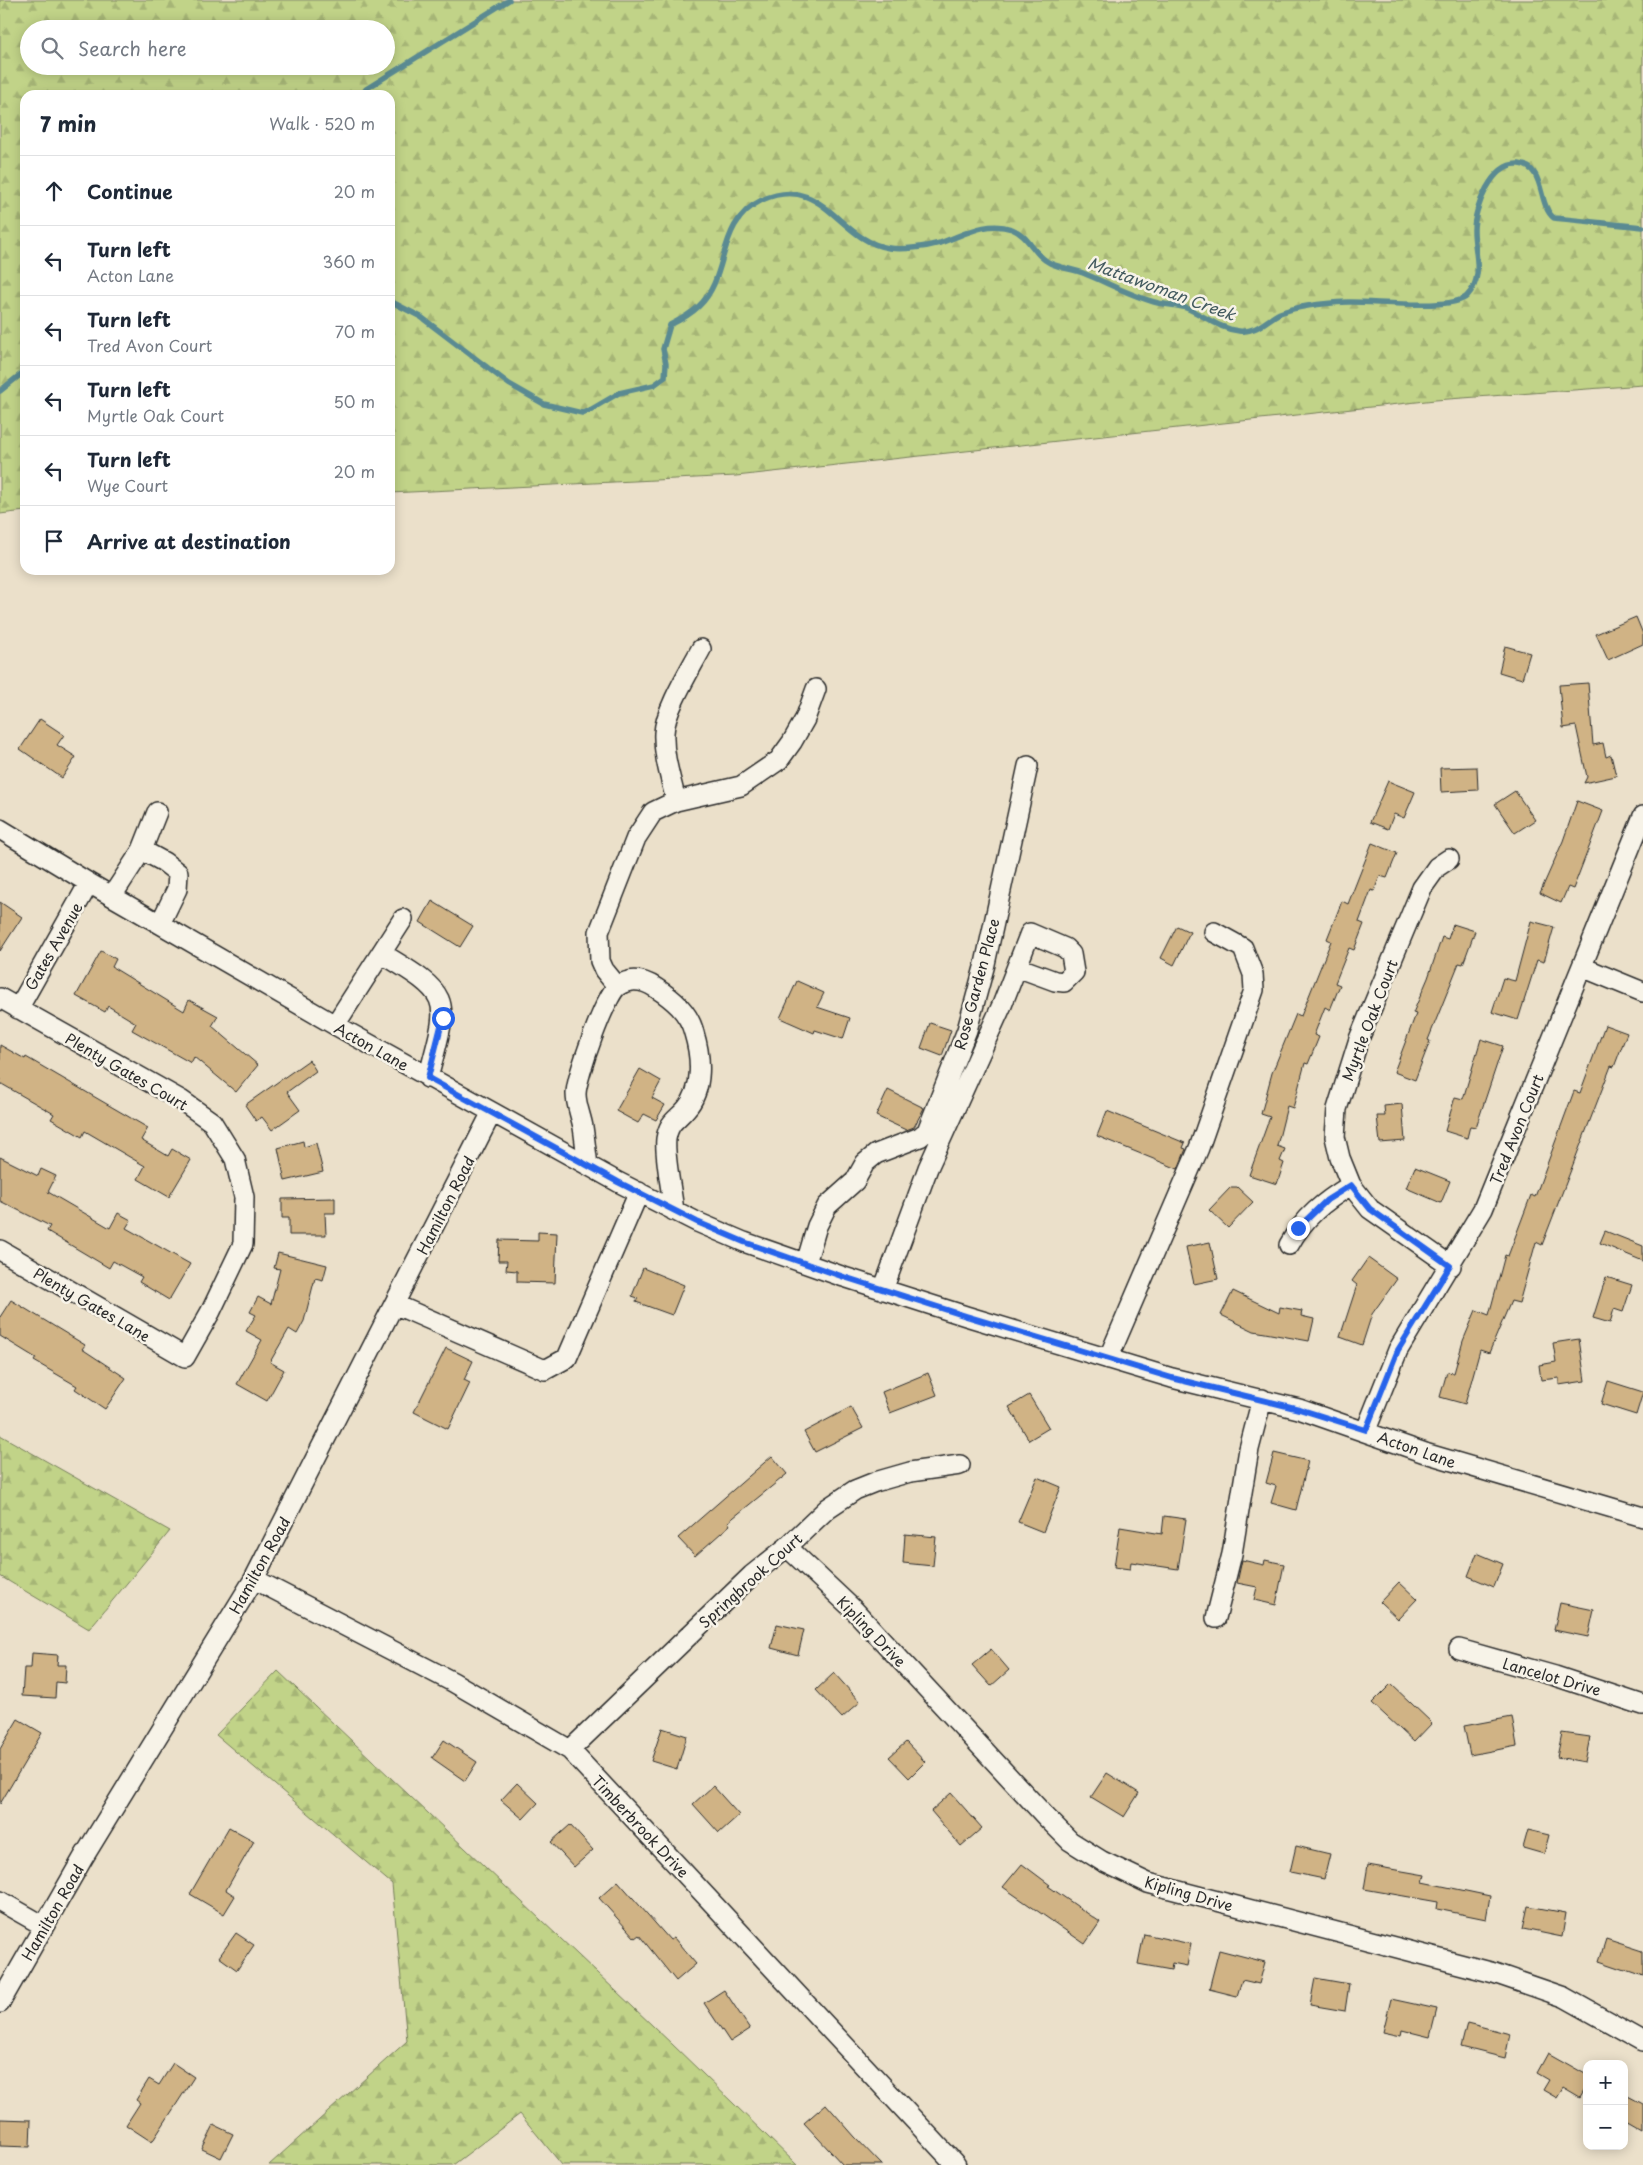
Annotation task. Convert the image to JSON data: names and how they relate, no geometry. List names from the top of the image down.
{
  "streets": {
    "street": [
      "Gates Avenue",
      "Rose Garden Place",
      "Myrtle Oak Court",
      "Acton Lane",
      "Plenty Gates Court",
      "Tred Avon Court",
      "Hamilton Road",
      "Plenty Gates Lane",
      "Springbrook Court",
      "Kipling Drive",
      "Lancelot Drive",
      "Timberbrook Drive"
    ]
  },
  "crossings": [
    ["Gates Avenue", "Acton Lane"],
    ["Gates Avenue", "Plenty Gates Court"],
    ["Rose Garden Place", "Acton Lane"],
    ["Myrtle Oak Court", "Tred Avon Court"],
    ["Acton Lane", "Tred Avon Court"],
    ["Acton Lane", "Hamilton Road"],
    ["Plenty Gates Court", "Plenty Gates Lane"],
    ["Hamilton Road", "Timberbrook Drive"],
    ["Springbrook Court", "Kipling Drive"],
    ["Springbrook Court", "Timberbrook Drive"]
  ],
  "water": ["Mattawoman Creek"],
  "page": {
    "search": "Search here",
    "heading": ["7 min", "Walk · 520 m"],
    "list": [
      ["Continue", "20 m"],
      ["Turn left", "Acton Lane", "360 m"],
      ["Turn left", "Tred Avon Court", "70 m"],
      ["Turn left", "Myrtle Oak Court", "50 m"],
      ["Turn left", "Wye Court", "20 m"],
      "Arrive at destination"
    ],
    "map_buttons": ["+", "−"]
  }
}
